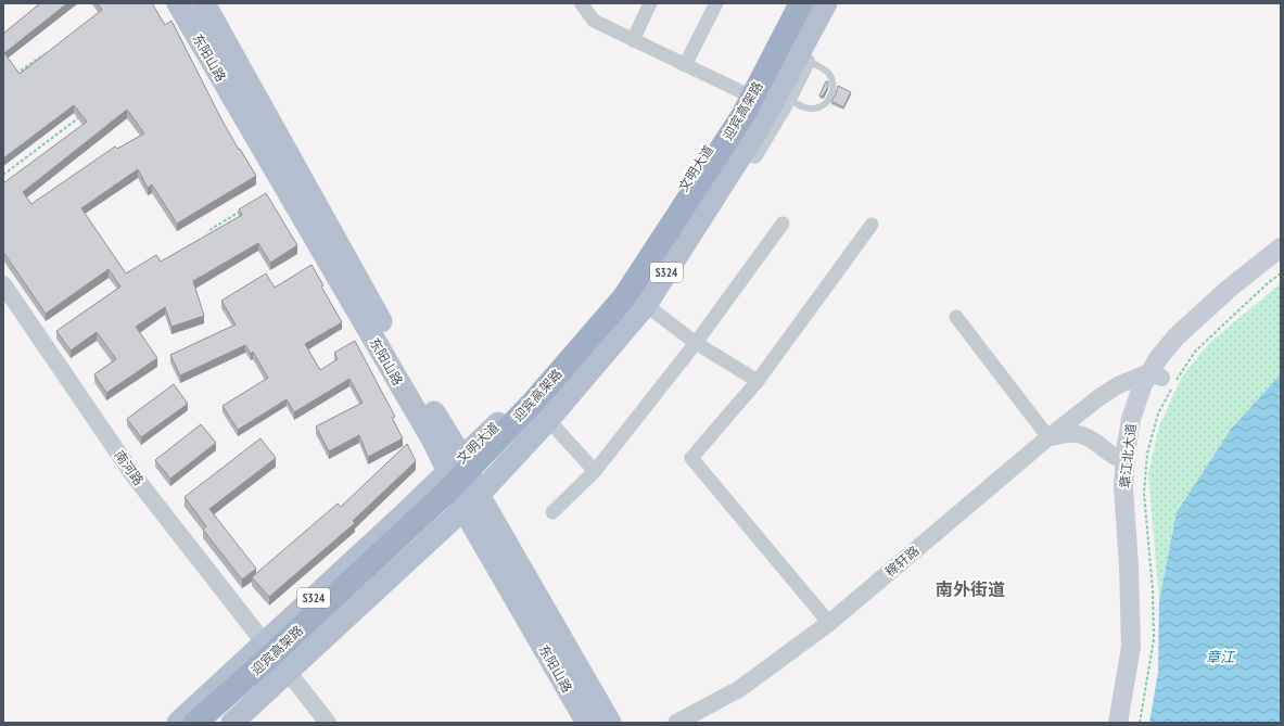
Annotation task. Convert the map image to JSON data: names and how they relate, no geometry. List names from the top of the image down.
{
  "streets": {
    "highway": ["迎宾高架路"],
    "main road": [
      "东阳山路",
      "文明大道",
      "S324",
      "章江北大道"
    ],
    "street": ["南河路", "稼轩路"]
  },
  "crossings": [
    ["东阳山路", "文明大道"],
    ["东阳山路", "S324"],
    ["文明大道", "南河路"],
    ["章江北大道", "稼轩路"]
  ],
  "districts": ["南外街道"],
  "water": ["章江"]
}
